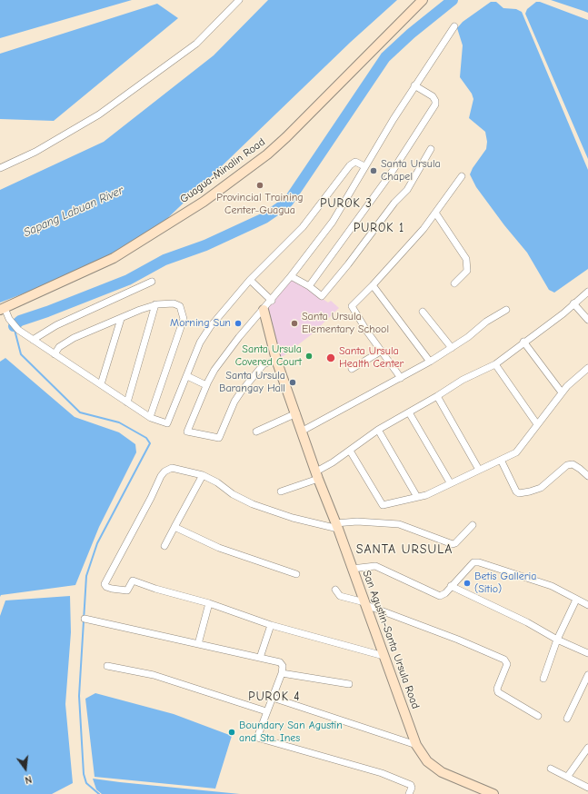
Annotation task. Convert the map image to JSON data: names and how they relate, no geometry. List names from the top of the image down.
{
  "streets": {
    "street": ["Guagua-Minalin Road", "San Agustin-Santa Ursula Road"]
  },
  "districts": [
    "PUROK 3",
    "PUROK 1",
    "SANTA URSULA",
    "PUROK 4"
  ],
  "water": ["Sapang Labuan River"],
  "places": [
    "Santa Ursula Chapel",
    "Provincial Training Center-Guagua",
    "Morning Sun",
    "Santa Ursula Elementary School",
    "Santa Ursula Covered Court",
    "Santa Ursula Health Center",
    "Santa Ursula Barangay Hall",
    "Betis Galleria (Sitio)",
    "Boundary San Agustin and Sta. Ines"
  ],
  "north": "bottom"
}
